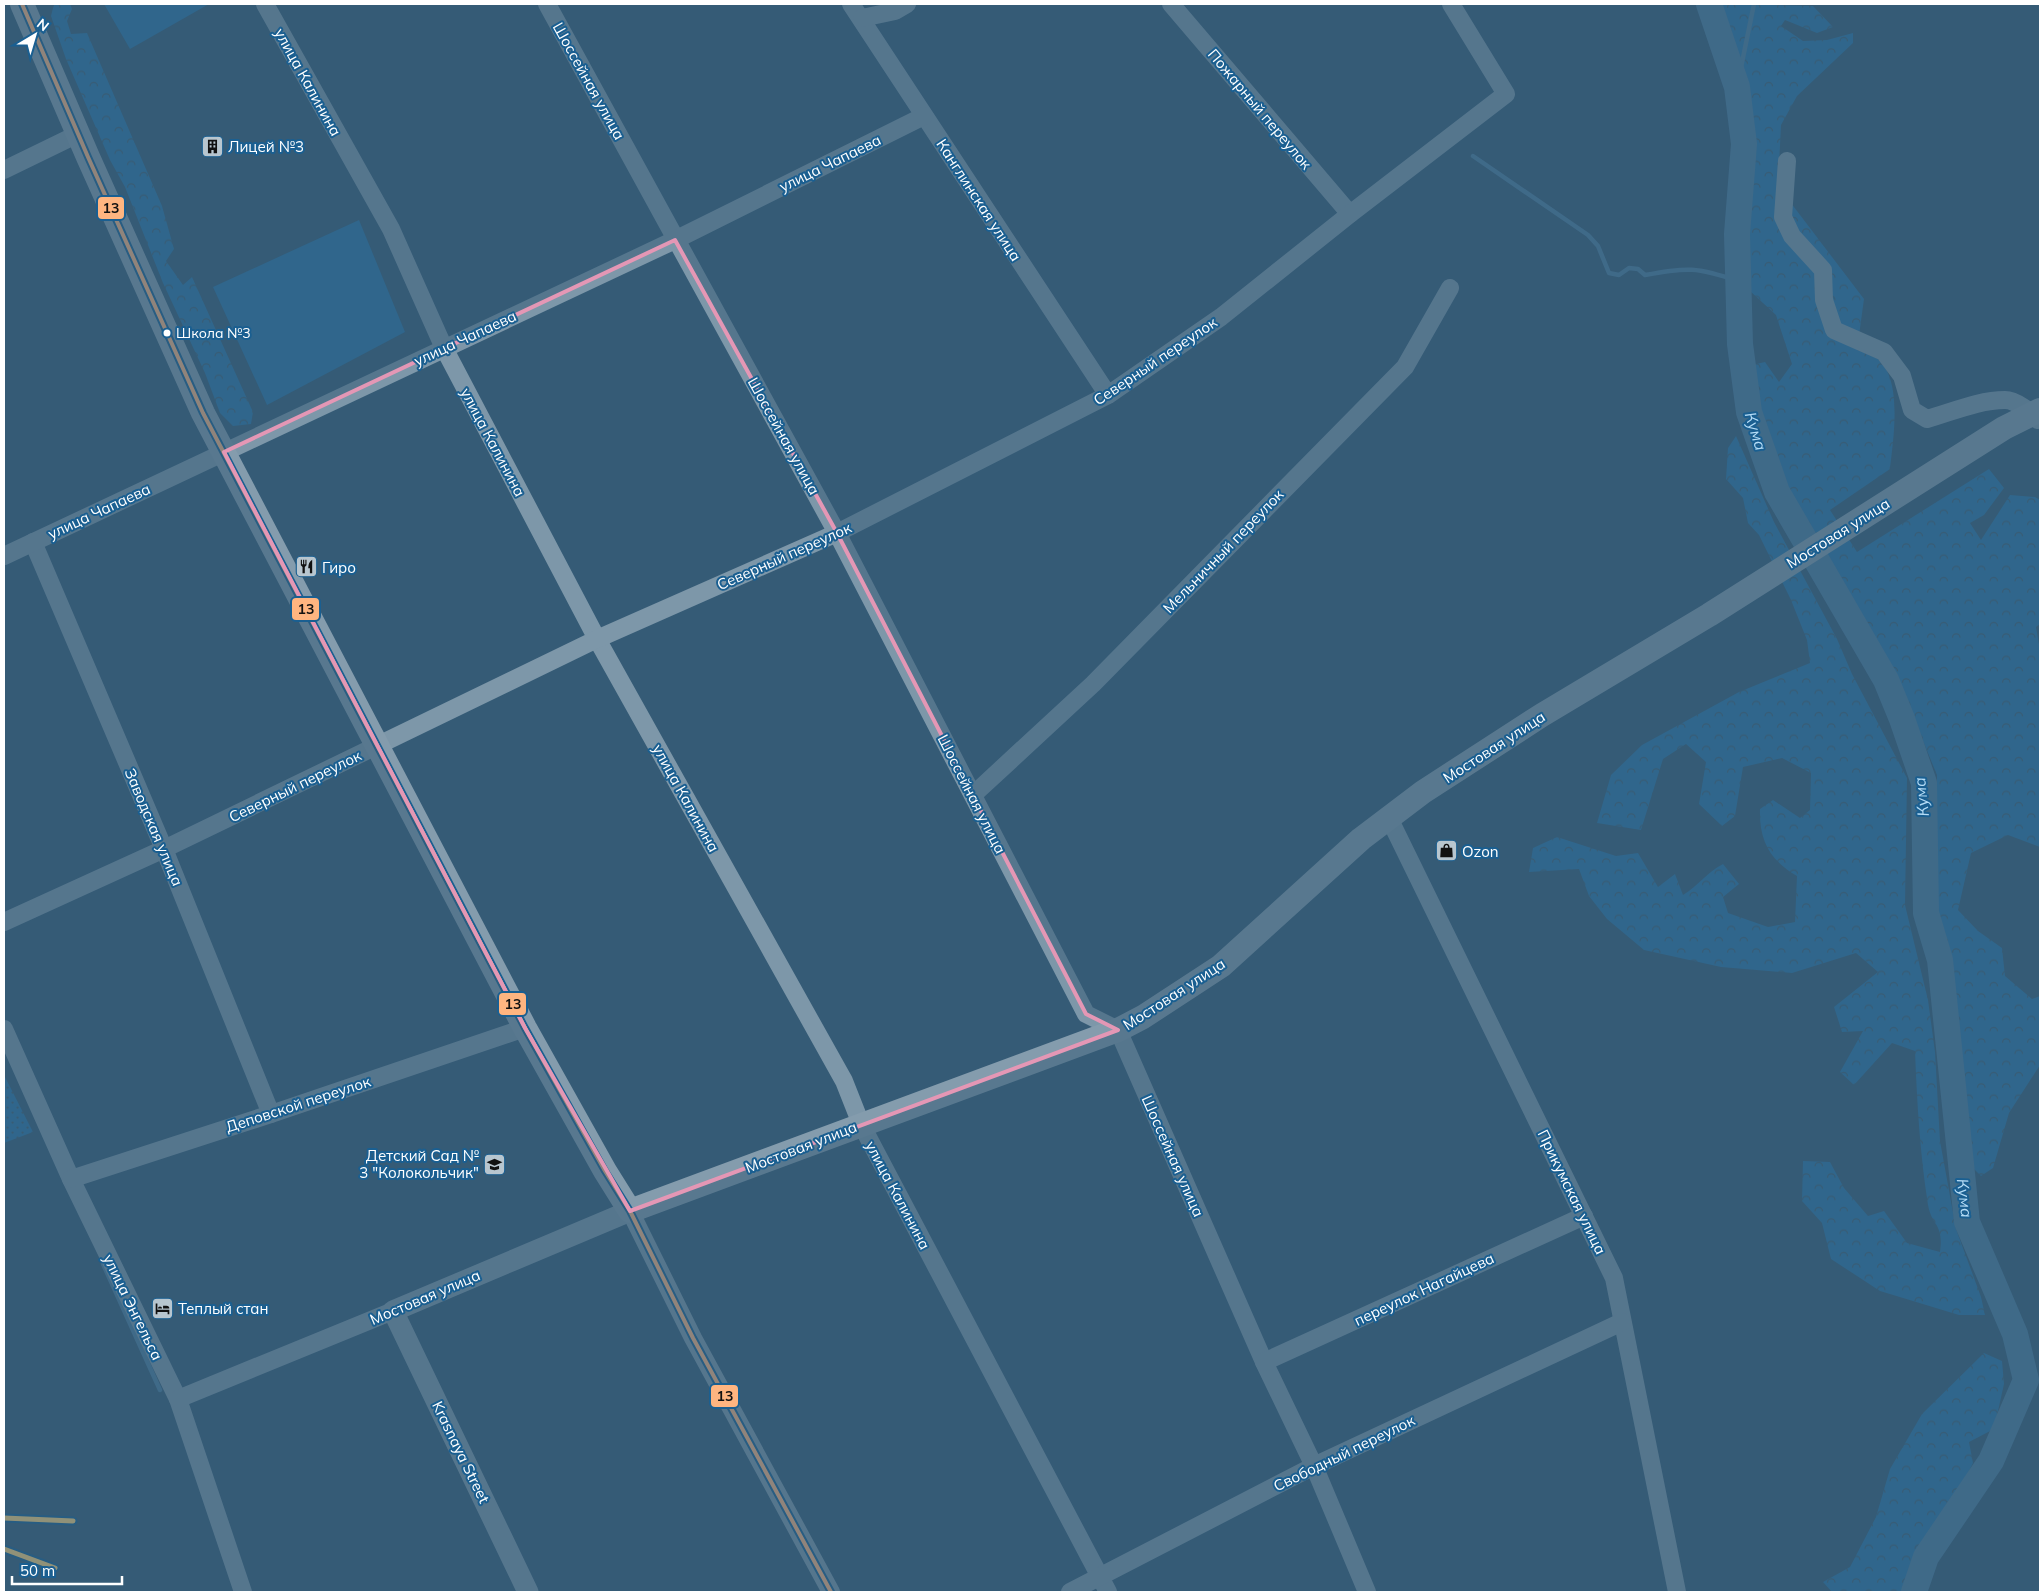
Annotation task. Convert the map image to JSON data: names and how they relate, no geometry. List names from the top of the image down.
{
  "streets": {
    "main road": ["Мостовая улица"],
    "street": [
      "Шоссейная улица",
      "улица Калинина",
      "Пожарный переулок",
      "улица Чапаева",
      "Канглинская улица",
      "Северный переулок",
      "Мельничный переулок",
      "Заводская улица",
      "Деповской переулок",
      "Прикумская улица",
      "переулок Нагайцева",
      "улица Энгельса",
      "Krasnaya Street",
      "Свободный переулок"
    ]
  },
  "crossings": [
    ["Шоссейная улица", "улица Чапаева"],
    ["Шоссейная улица", "Северный переулок"],
    ["Шоссейная улица", "Мостовая улица"],
    ["Шоссейная улица", "Мельничный переулок"],
    ["Шоссейная улица", "переулок Нагайцева"],
    ["Шоссейная улица", "Свободный переулок"],
    ["улица Калинина", "улица Чапаева"],
    ["улица Калинина", "Северный переулок"],
    ["улица Калинина", "Мостовая улица"],
    ["улица Калинина", "Свободный переулок"],
    ["Пожарный переулок", "Северный переулок"],
    ["улица Чапаева", "Канглинская улица"],
    ["улица Чапаева", "Заводская улица"],
    ["Канглинская улица", "Северный переулок"],
    ["Северный переулок", "Заводская улица"],
    ["Мостовая улица", "Прикумская улица"],
    ["Мостовая улица", "улица Энгельса"],
    ["Мостовая улица", "Krasnaya Street"],
    ["Заводская улица", "Деповской переулок"],
    ["Деповской переулок", "улица Энгельса"],
    ["Прикумская улица", "переулок Нагайцева"],
    ["Прикумская улица", "Свободный переулок"]
  ],
  "water": ["Кума"],
  "places": {
    "building": ["Лицей №3"],
    "other": ["Школа №3"],
    "restaurant": ["Гиро"],
    "shop": ["Ozon"],
    "school or university": ["Детский Сад № 3 \"Колокольчик\""],
    "hotel": ["Теплый стан"]
  },
  "lines": ["transit line 13"],
  "scale_bar": "50 m",
  "north": "top right"
}
